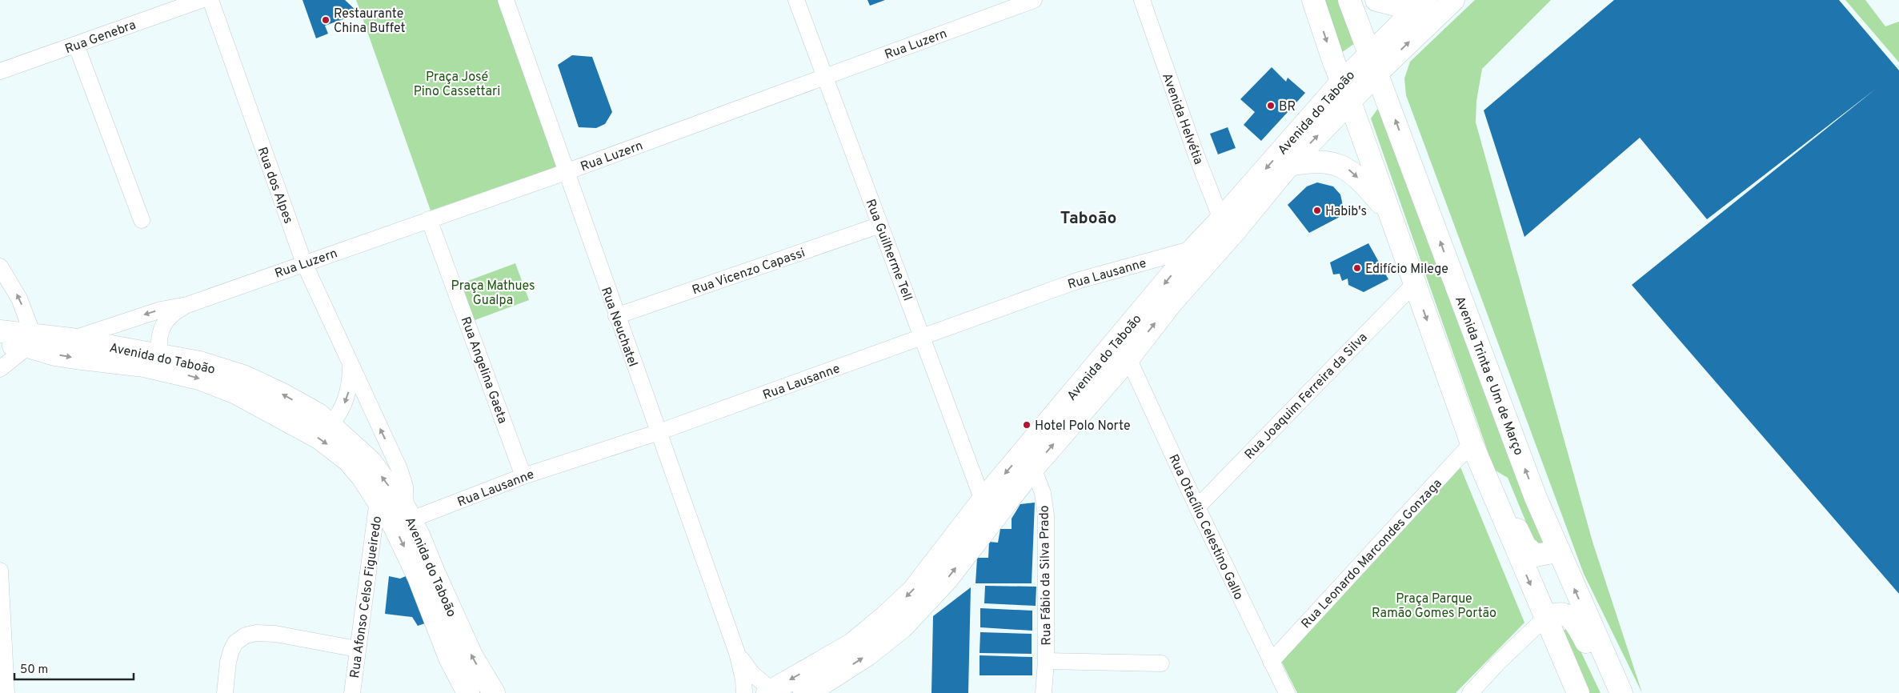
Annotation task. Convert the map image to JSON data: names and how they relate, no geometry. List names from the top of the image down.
{
  "streets": {
    "main road": ["Avenida do Taboão", "Avenida Trinta e Um de Março"],
    "street": [
      "Rua Genebra",
      "Rua Luzern",
      "Avenida Helvétia",
      "Rua dos Alpes",
      "Rua Guilherme Tell",
      "Rua Vicenzo Capassi",
      "Rua Lausanne",
      "Rua Neuchatel",
      "Rua Angelina Gaeta",
      "Rua Joaquim Ferreira da Silva",
      "Rua Otacílio Celestino Gallo",
      "Rua Leonardo Marcondes Gonzaga",
      "Rua Fábio da Silva Prado",
      "Rua Afonso Celso Figueiredo"
    ]
  },
  "crossings": [
    ["Rua Luzern", "Avenida do Taboão"],
    ["Rua Luzern", "Rua dos Alpes"],
    ["Rua Luzern", "Rua Guilherme Tell"],
    ["Rua Luzern", "Rua Neuchatel"],
    ["Rua Luzern", "Rua Angelina Gaeta"],
    ["Avenida do Taboão", "Avenida Helvétia"],
    ["Avenida do Taboão", "Rua dos Alpes"],
    ["Avenida do Taboão", "Rua Guilherme Tell"],
    ["Avenida do Taboão", "Rua Lausanne"],
    ["Avenida do Taboão", "Rua Neuchatel"],
    ["Avenida do Taboão", "Avenida Trinta e Um de Março"],
    ["Avenida do Taboão", "Rua Otacílio Celestino Gallo"],
    ["Avenida do Taboão", "Rua Fábio da Silva Prado"],
    ["Avenida do Taboão", "Rua Afonso Celso Figueiredo"],
    ["Rua dos Alpes", "Rua Lausanne"],
    ["Rua Guilherme Tell", "Rua Vicenzo Capassi"],
    ["Rua Guilherme Tell", "Rua Lausanne"],
    ["Rua Vicenzo Capassi", "Rua Neuchatel"],
    ["Rua Lausanne", "Rua Neuchatel"],
    ["Rua Lausanne", "Rua Angelina Gaeta"],
    ["Rua Joaquim Ferreira da Silva", "Rua Otacílio Celestino Gallo"],
    ["Rua Otacílio Celestino Gallo", "Rua Leonardo Marcondes Gonzaga"]
  ],
  "districts": ["Taboão"],
  "parks": ["Praça José Pino Cassettari", "Praça Mathues Gualpa", "Praça Parque Ramão Gomes Portão"],
  "places": [
    "Restaurante China Buffet",
    "BR",
    "Habib's",
    "Edifício Milege",
    "Hotel Polo Norte"
  ],
  "scale_bar": "50 m"
}
